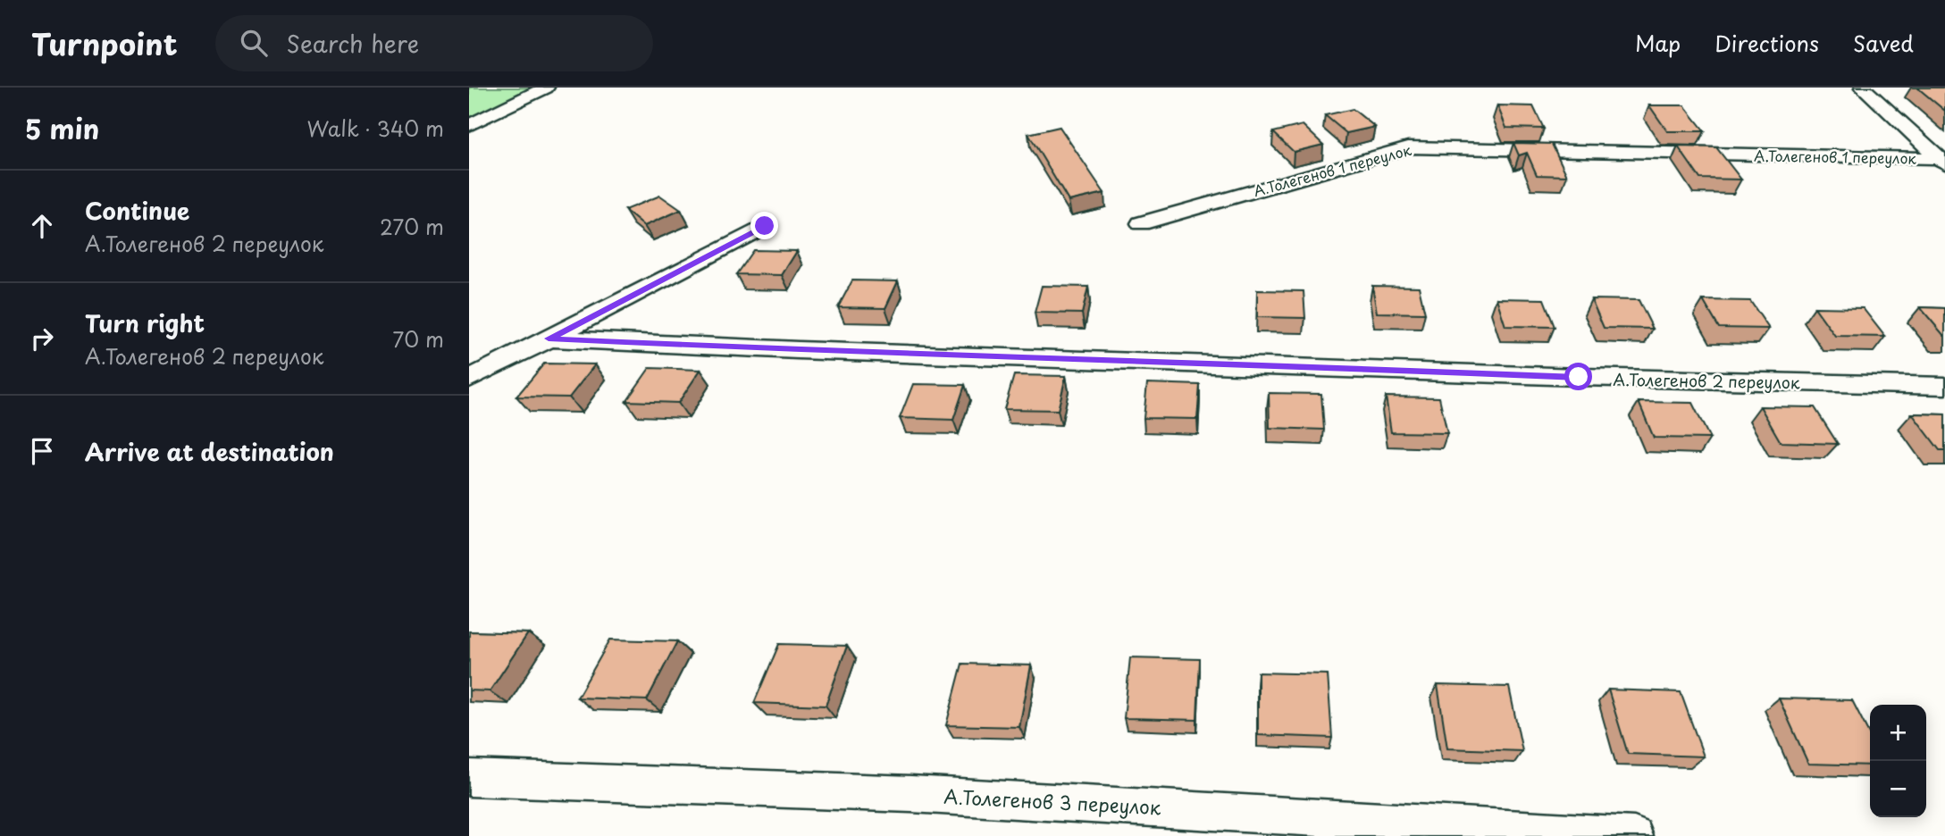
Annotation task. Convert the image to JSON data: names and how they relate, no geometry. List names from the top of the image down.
{
  "streets": {
    "street": ["А.Толегенов 1 переулок", "А.Толегенов 2 переулок", "А.Толегенов 3 переулок"]
  },
  "page": {
    "header": "Turnpoint",
    "search": "Search here",
    "nav": ["Map", "Directions", "Saved"],
    "heading": ["5 min", "Walk · 340 m"],
    "list": [
      ["Continue", "А.Толегенов 2 переулок", "270 m"],
      ["Turn right", "А.Толегенов 2 переулок", "70 m"],
      "Arrive at destination"
    ],
    "map_buttons": ["+", "−"]
  }
}
